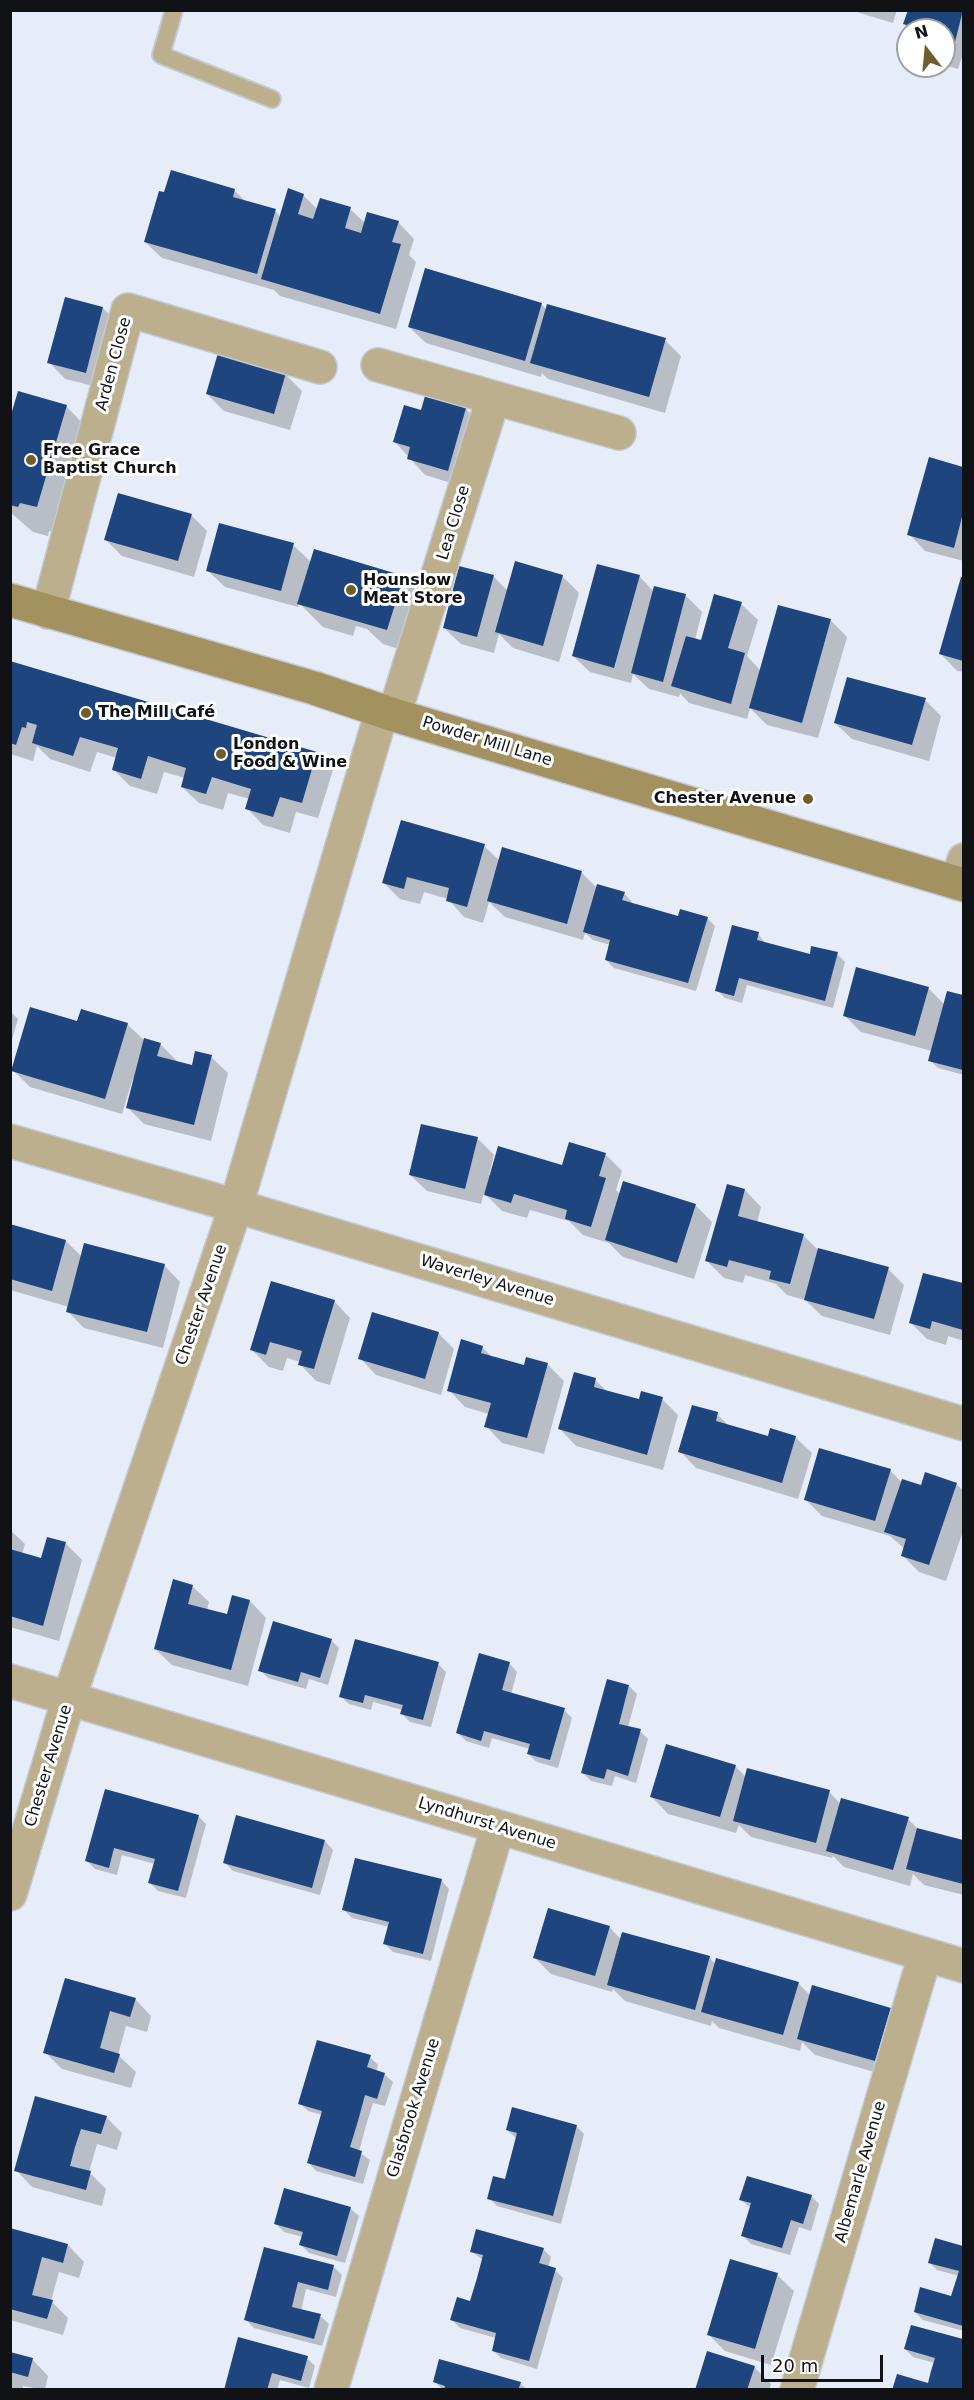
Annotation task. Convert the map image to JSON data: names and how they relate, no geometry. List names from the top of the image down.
{
  "streets": {
    "street": [
      "Arden Close",
      "Lea Close",
      "Powder Mill Lane",
      "Waverley Avenue",
      "Chester Avenue",
      "Lyndhurst Avenue",
      "Glasbrook Avenue",
      "Albemarle Avenue"
    ]
  },
  "crossings": [
    ["Arden Close", "Powder Mill Lane"],
    ["Lea Close", "Powder Mill Lane"],
    ["Lea Close", "Chester Avenue"],
    ["Powder Mill Lane", "Chester Avenue"],
    ["Waverley Avenue", "Chester Avenue"],
    ["Chester Avenue", "Lyndhurst Avenue"],
    ["Lyndhurst Avenue", "Glasbrook Avenue"],
    ["Lyndhurst Avenue", "Albemarle Avenue"]
  ],
  "places": [
    "Free Grace Baptist Church",
    "Hounslow Meat Store",
    "The Mill Café",
    "London Food & Wine",
    "Chester Avenue"
  ],
  "scale_bar": "20 m",
  "north": "top"
}
